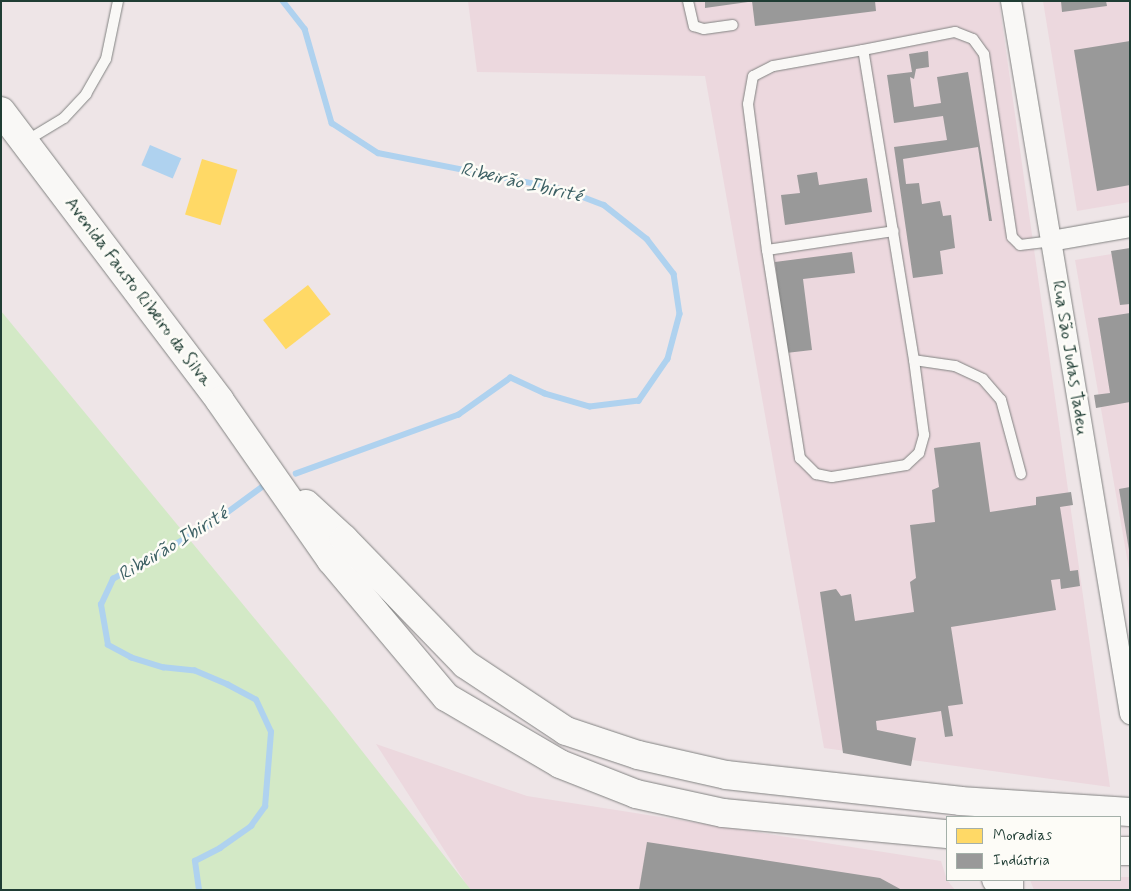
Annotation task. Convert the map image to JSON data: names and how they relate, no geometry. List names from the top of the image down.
{
  "streets": {
    "main road": ["Avenida Fausto Ribeiro da Silva"],
    "street": ["Rua São Judas Tadeu"]
  },
  "water": ["Ribeirão Ibirité"],
  "legend": ["Moradias", "Indústria"]
}
